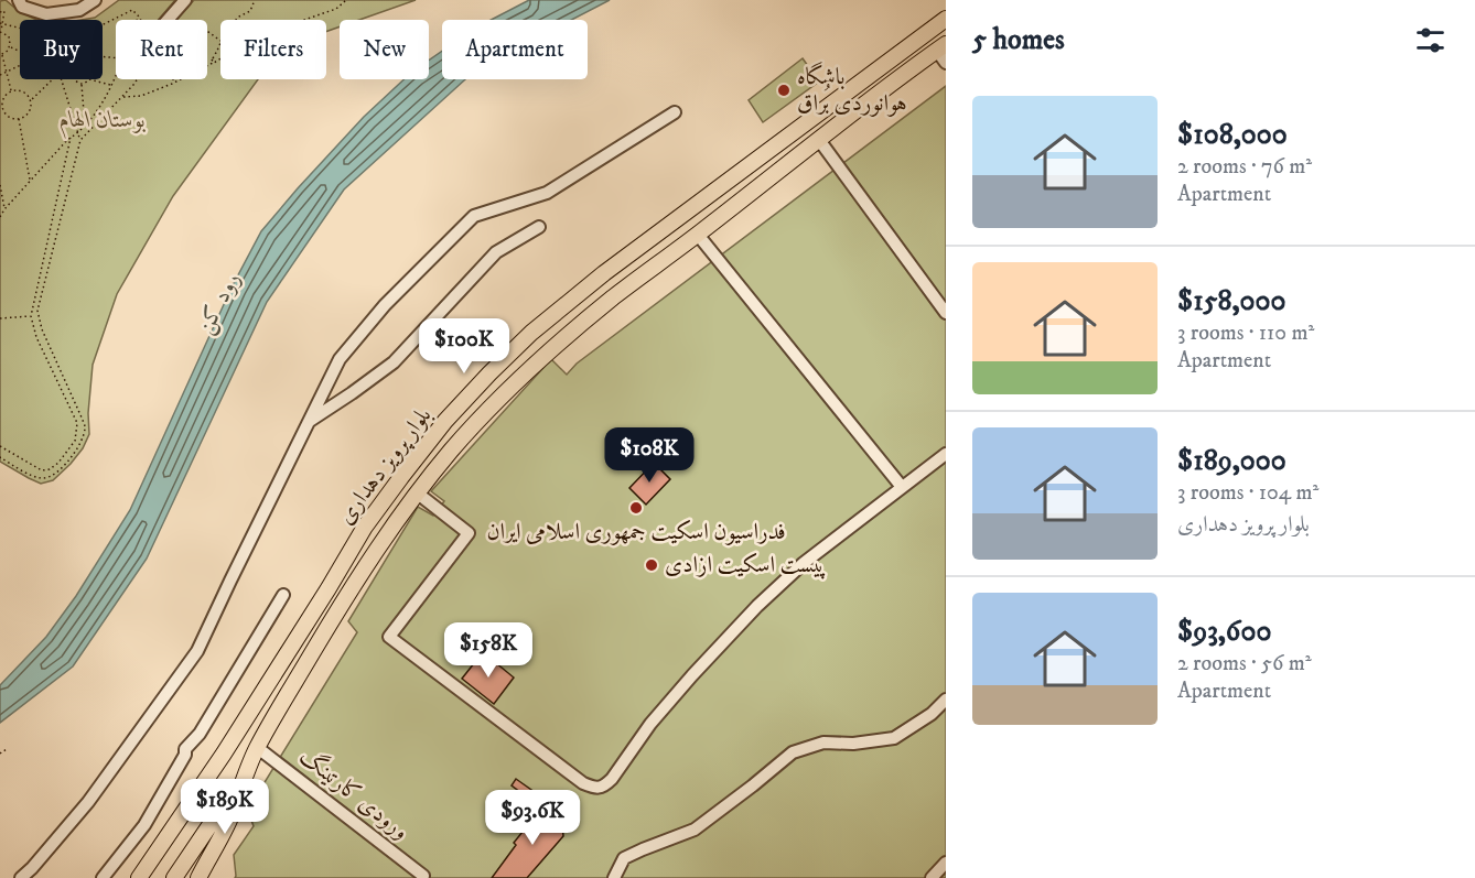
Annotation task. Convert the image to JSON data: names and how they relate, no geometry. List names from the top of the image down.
{
  "streets": {
    "main road": ["بلوار پرویز دهداری"],
    "street": ["ورودی کارتینگ"]
  },
  "crossings": [
    ["بلوار پرویز دهداری", "ورودی کارتینگ"]
  ],
  "water": ["رود کن"],
  "parks": ["بوستان الهام"],
  "places": ["باشگاه هوانوردی بُراق", "فدراسیون اسکیت جمهوری اسلامی ایران", "پیست اسکیت ازادی"],
  "page": {
    "heading": "5 homes",
    "chip": [
      "Buy",
      "Rent",
      "Filters",
      "New",
      "Apartment"
    ],
    "list": [
      {
        "name": "$108,000",
        "note": "2 rooms · 76 m² · Apartment"
      },
      {
        "name": "$158,000",
        "note": "3 rooms · 110 m² · Apartment"
      },
      {
        "name": "$189,000",
        "note": "3 rooms · 104 m² · بلوار پرویز دهداری"
      },
      {
        "name": "$93,600",
        "note": "2 rooms · 56 m² · Apartment"
      }
    ],
    "price": [
      "$100K",
      "$108K",
      "$158K",
      "$189K",
      "$93.6K"
    ]
  }
}
